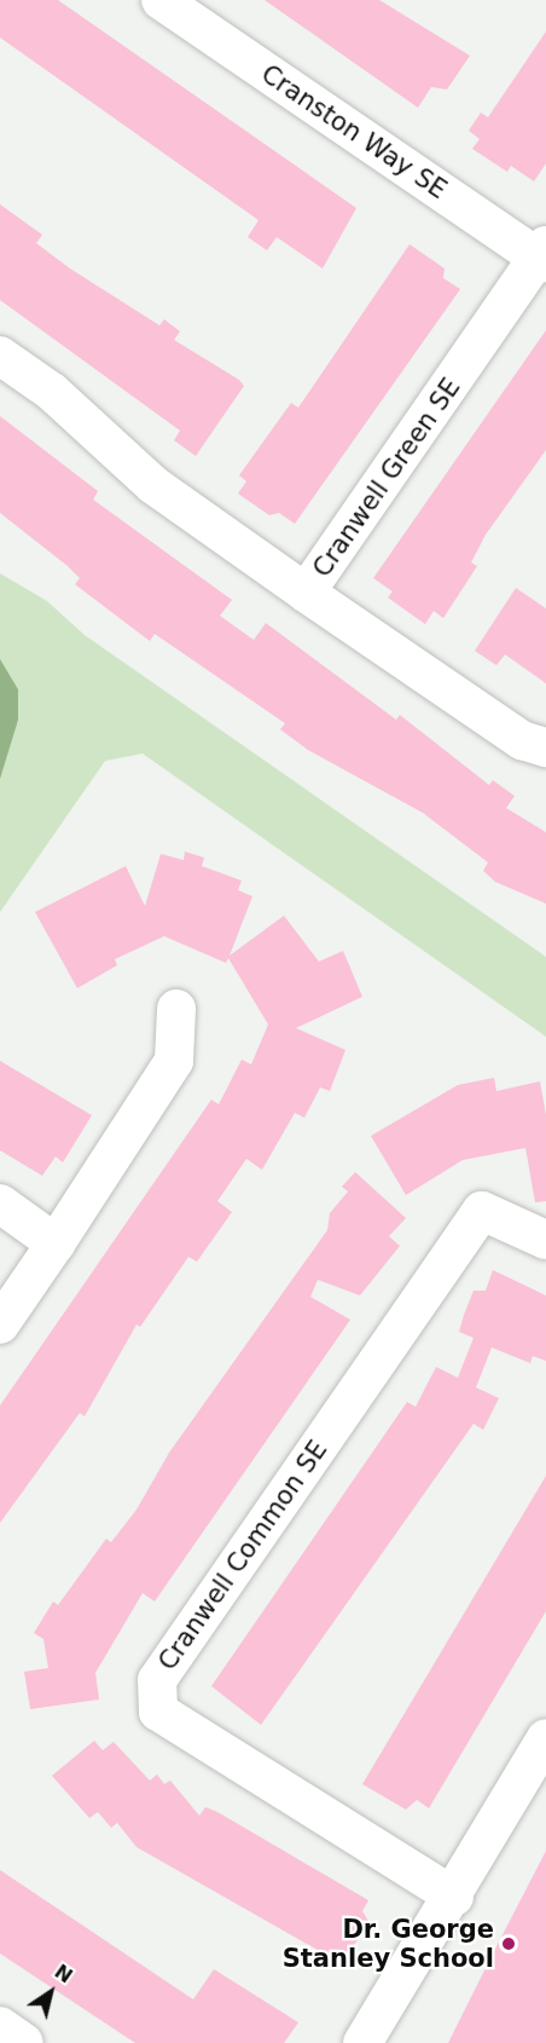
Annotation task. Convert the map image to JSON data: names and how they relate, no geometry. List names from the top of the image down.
{
  "streets": {
    "street": ["Cranston Way SE", "Cranwell Green SE", "Cranwell Common SE"]
  },
  "crossings": [
    ["Cranston Way SE", "Cranwell Green SE"]
  ],
  "places": ["Dr. George Stanley School"],
  "north": "top right"
}
